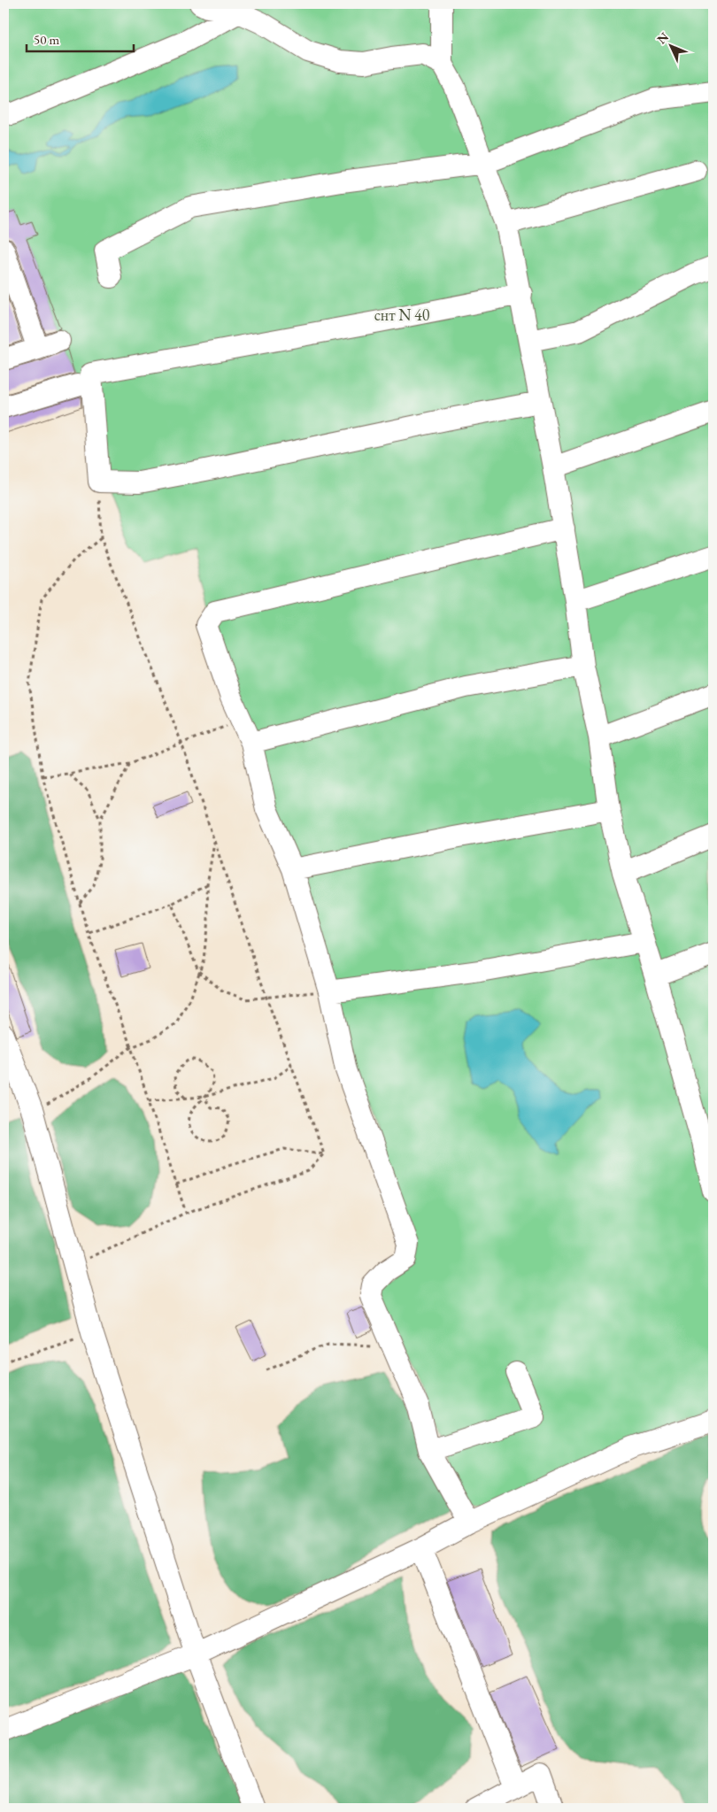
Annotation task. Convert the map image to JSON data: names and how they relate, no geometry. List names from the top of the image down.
{
  "parks": ["снт N 40"],
  "scale_bar": "50 m",
  "north": "top left"
}
